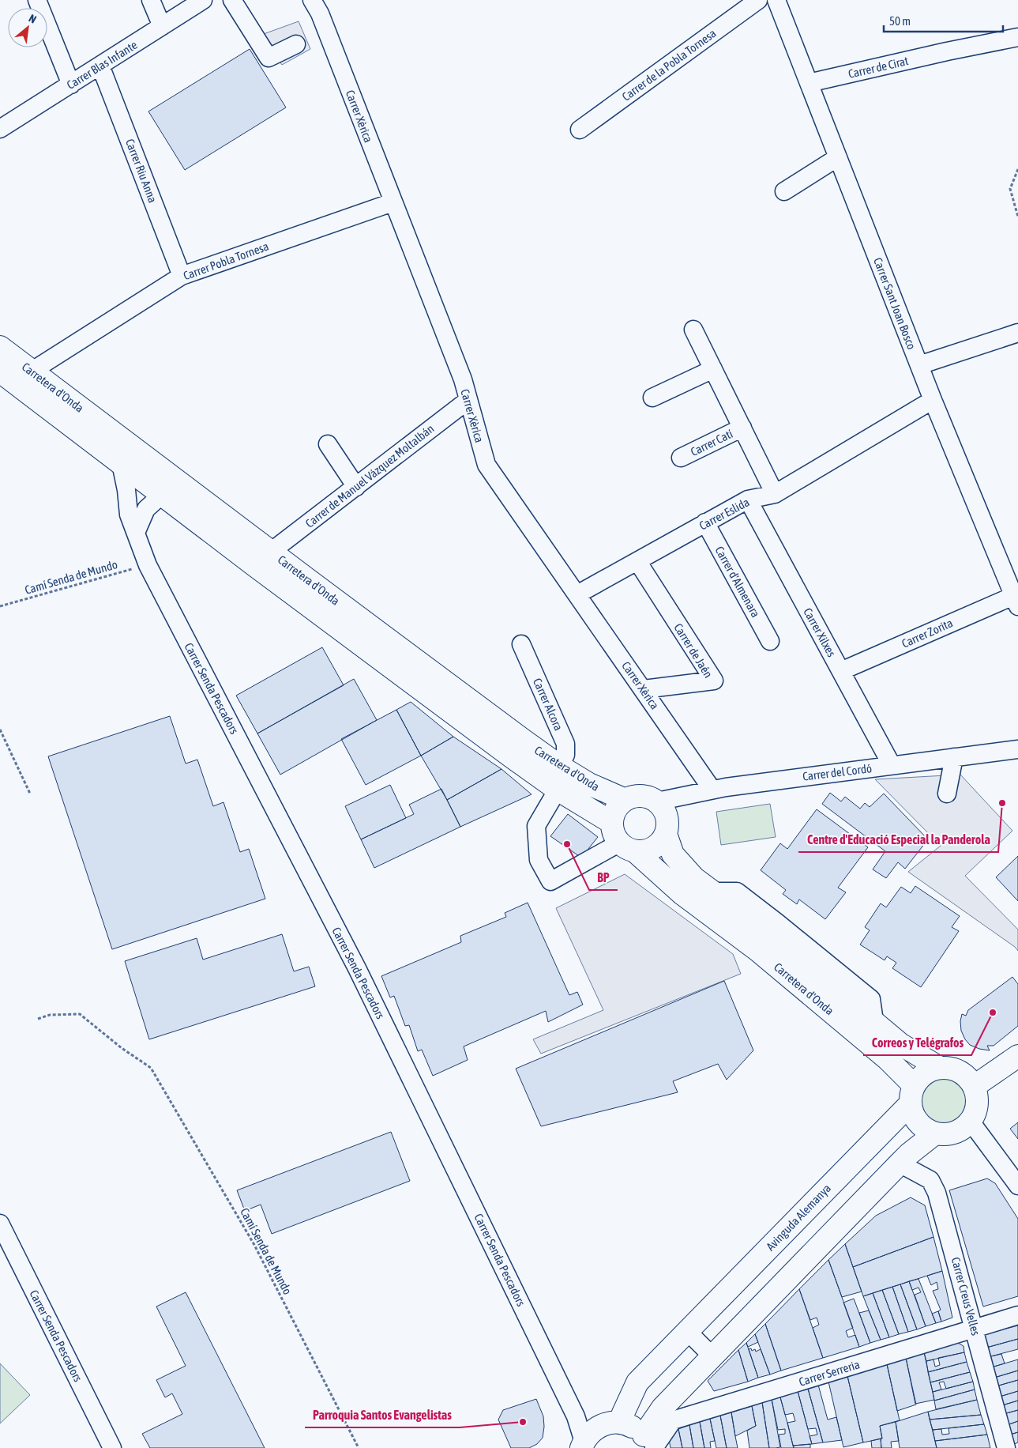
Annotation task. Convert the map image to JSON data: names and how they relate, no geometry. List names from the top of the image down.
{
  "streets": {
    "main road": ["Carretera d'Onda", "Avinguda Alemanya"],
    "street": [
      "Carrer Blas Infante",
      "Carrer de la Pobla Tornesa",
      "Carrer de Cirat",
      "Carrer Xèrica",
      "Carrer Riu Anna",
      "Carrer Pobla Tornesa",
      "Carrer Sant Joan Bosco",
      "Carrer Catí",
      "Carrer de Manuel Vázquez Moltalbán",
      "Carrer Eslida",
      "Carrer d'Almenara",
      "Carrer Xilxes",
      "Carrer Zorita",
      "Carrer de Jaén",
      "Carrer Senda Pescadors",
      "Carrer Alcora",
      "Carrer del Cordó",
      "Carrer Creus Velles",
      "Carrer Serreria"
    ],
    "path": ["Camí Senda de Mundo"]
  },
  "crossings": [
    ["Carrer Blas Infante", "Carrer Riu Anna"],
    ["Carrer de Cirat", "Carrer Sant Joan Bosco"],
    ["Carrer Xèrica", "Carrer Pobla Tornesa"],
    ["Carrer Xèrica", "Carrer de Manuel Vázquez Moltalbán"],
    ["Carrer Xèrica", "Carrer Eslida"],
    ["Carrer Xèrica", "Carrer de Jaén"],
    ["Carrer Xèrica", "Carrer del Cordó"],
    ["Carrer Riu Anna", "Carrer Pobla Tornesa"],
    ["Carrer Pobla Tornesa", "Carretera d'Onda"],
    ["Carrer Sant Joan Bosco", "Carrer Eslida"],
    ["Carrer Sant Joan Bosco", "Carrer Zorita"],
    ["Carretera d'Onda", "Carrer de Manuel Vázquez Moltalbán"],
    ["Carretera d'Onda", "Carrer Senda Pescadors"],
    ["Carretera d'Onda", "Carrer Alcora"],
    ["Carretera d'Onda", "Carrer del Cordó"],
    ["Carretera d'Onda", "Avinguda Alemanya"],
    ["Carrer Eslida", "Carrer d'Almenara"],
    ["Carrer Eslida", "Carrer Xilxes"],
    ["Carrer Eslida", "Carrer de Jaén"],
    ["Camí Senda de Mundo", "Carrer Senda Pescadors"],
    ["Carrer Xilxes", "Carrer Zorita"],
    ["Carrer Xilxes", "Carrer del Cordó"],
    ["Carrer Creus Velles", "Carrer Serreria"]
  ],
  "places": [
    "Centre d'Educació Especial la Panderola",
    "BP",
    "Correos y Telégrafos",
    "Parroquia Santos Evangelistas"
  ],
  "scale_bar": "50 m",
  "north": "top right"
}
